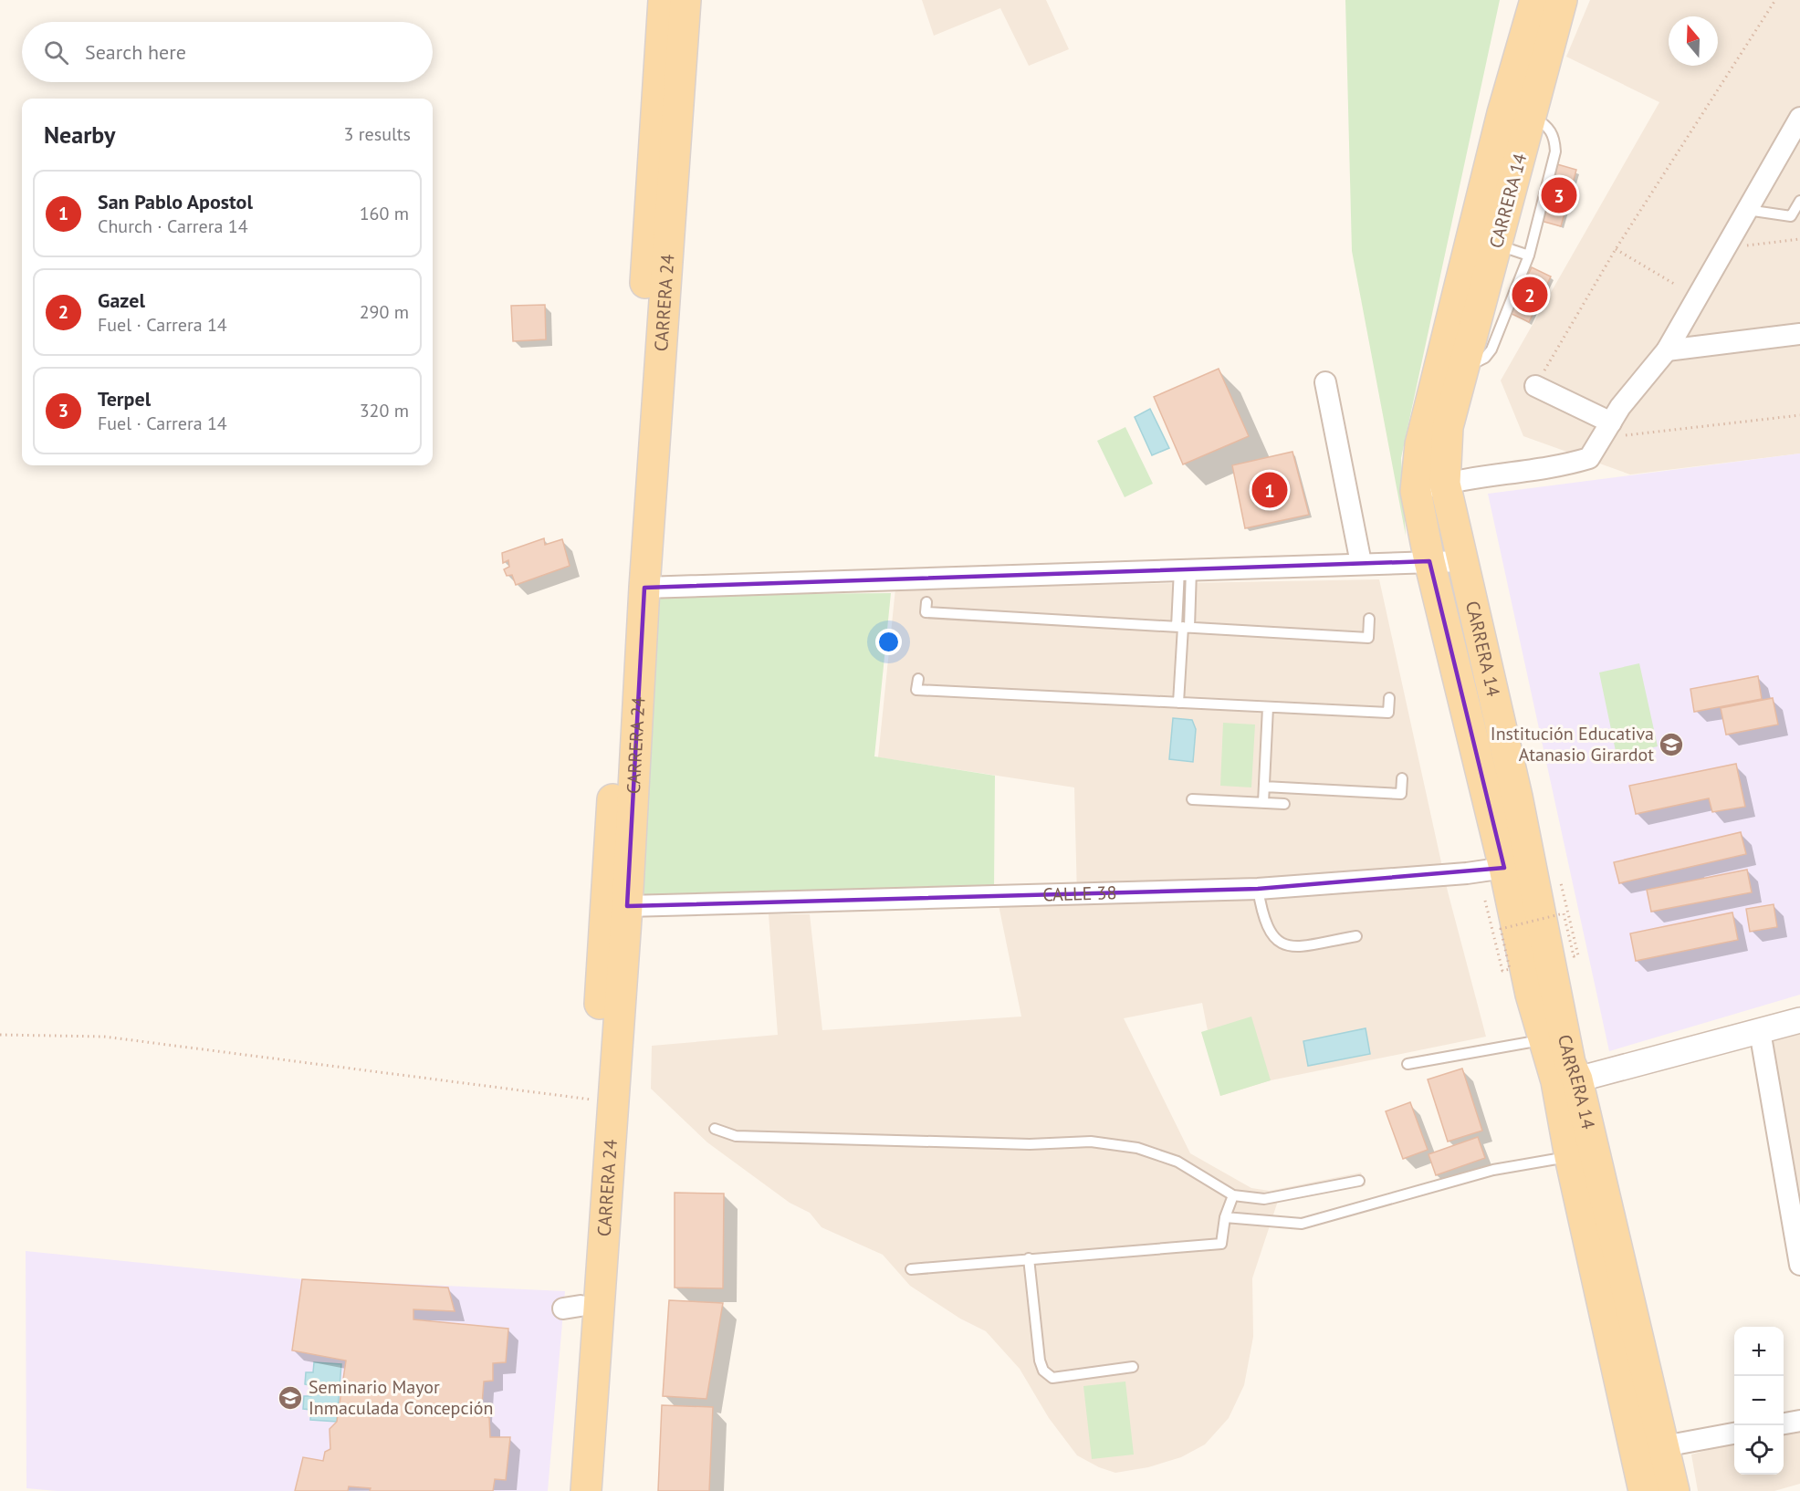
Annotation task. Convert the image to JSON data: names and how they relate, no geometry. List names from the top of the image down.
{
  "streets": {
    "main road": ["CARRERA 14", "CARRERA 24"],
    "street": ["CALLE 38"]
  },
  "crossings": [
    ["CARRERA 14", "CALLE 38"],
    ["CARRERA 24", "CALLE 38"]
  ],
  "places": {
    "school or university": ["Institución Educativa Atanasio Girardot", "Seminario Mayor Inmaculada Concepción"]
  },
  "north": "top",
  "page": {
    "search": "Search here",
    "heading": ["Nearby", "3 results"],
    "list": [
      {
        "mark": "1",
        "name": "San Pablo Apostol",
        "note": "Church · Carrera 14",
        "value": "160 m"
      },
      {
        "mark": "2",
        "name": "Gazel",
        "note": "Fuel · Carrera 14",
        "value": "290 m"
      },
      {
        "mark": "3",
        "name": "Terpel",
        "note": "Fuel · Carrera 14",
        "value": "320 m"
      }
    ],
    "pins": ["3", "2", "1"],
    "map_buttons": ["+", "−"]
  }
}
